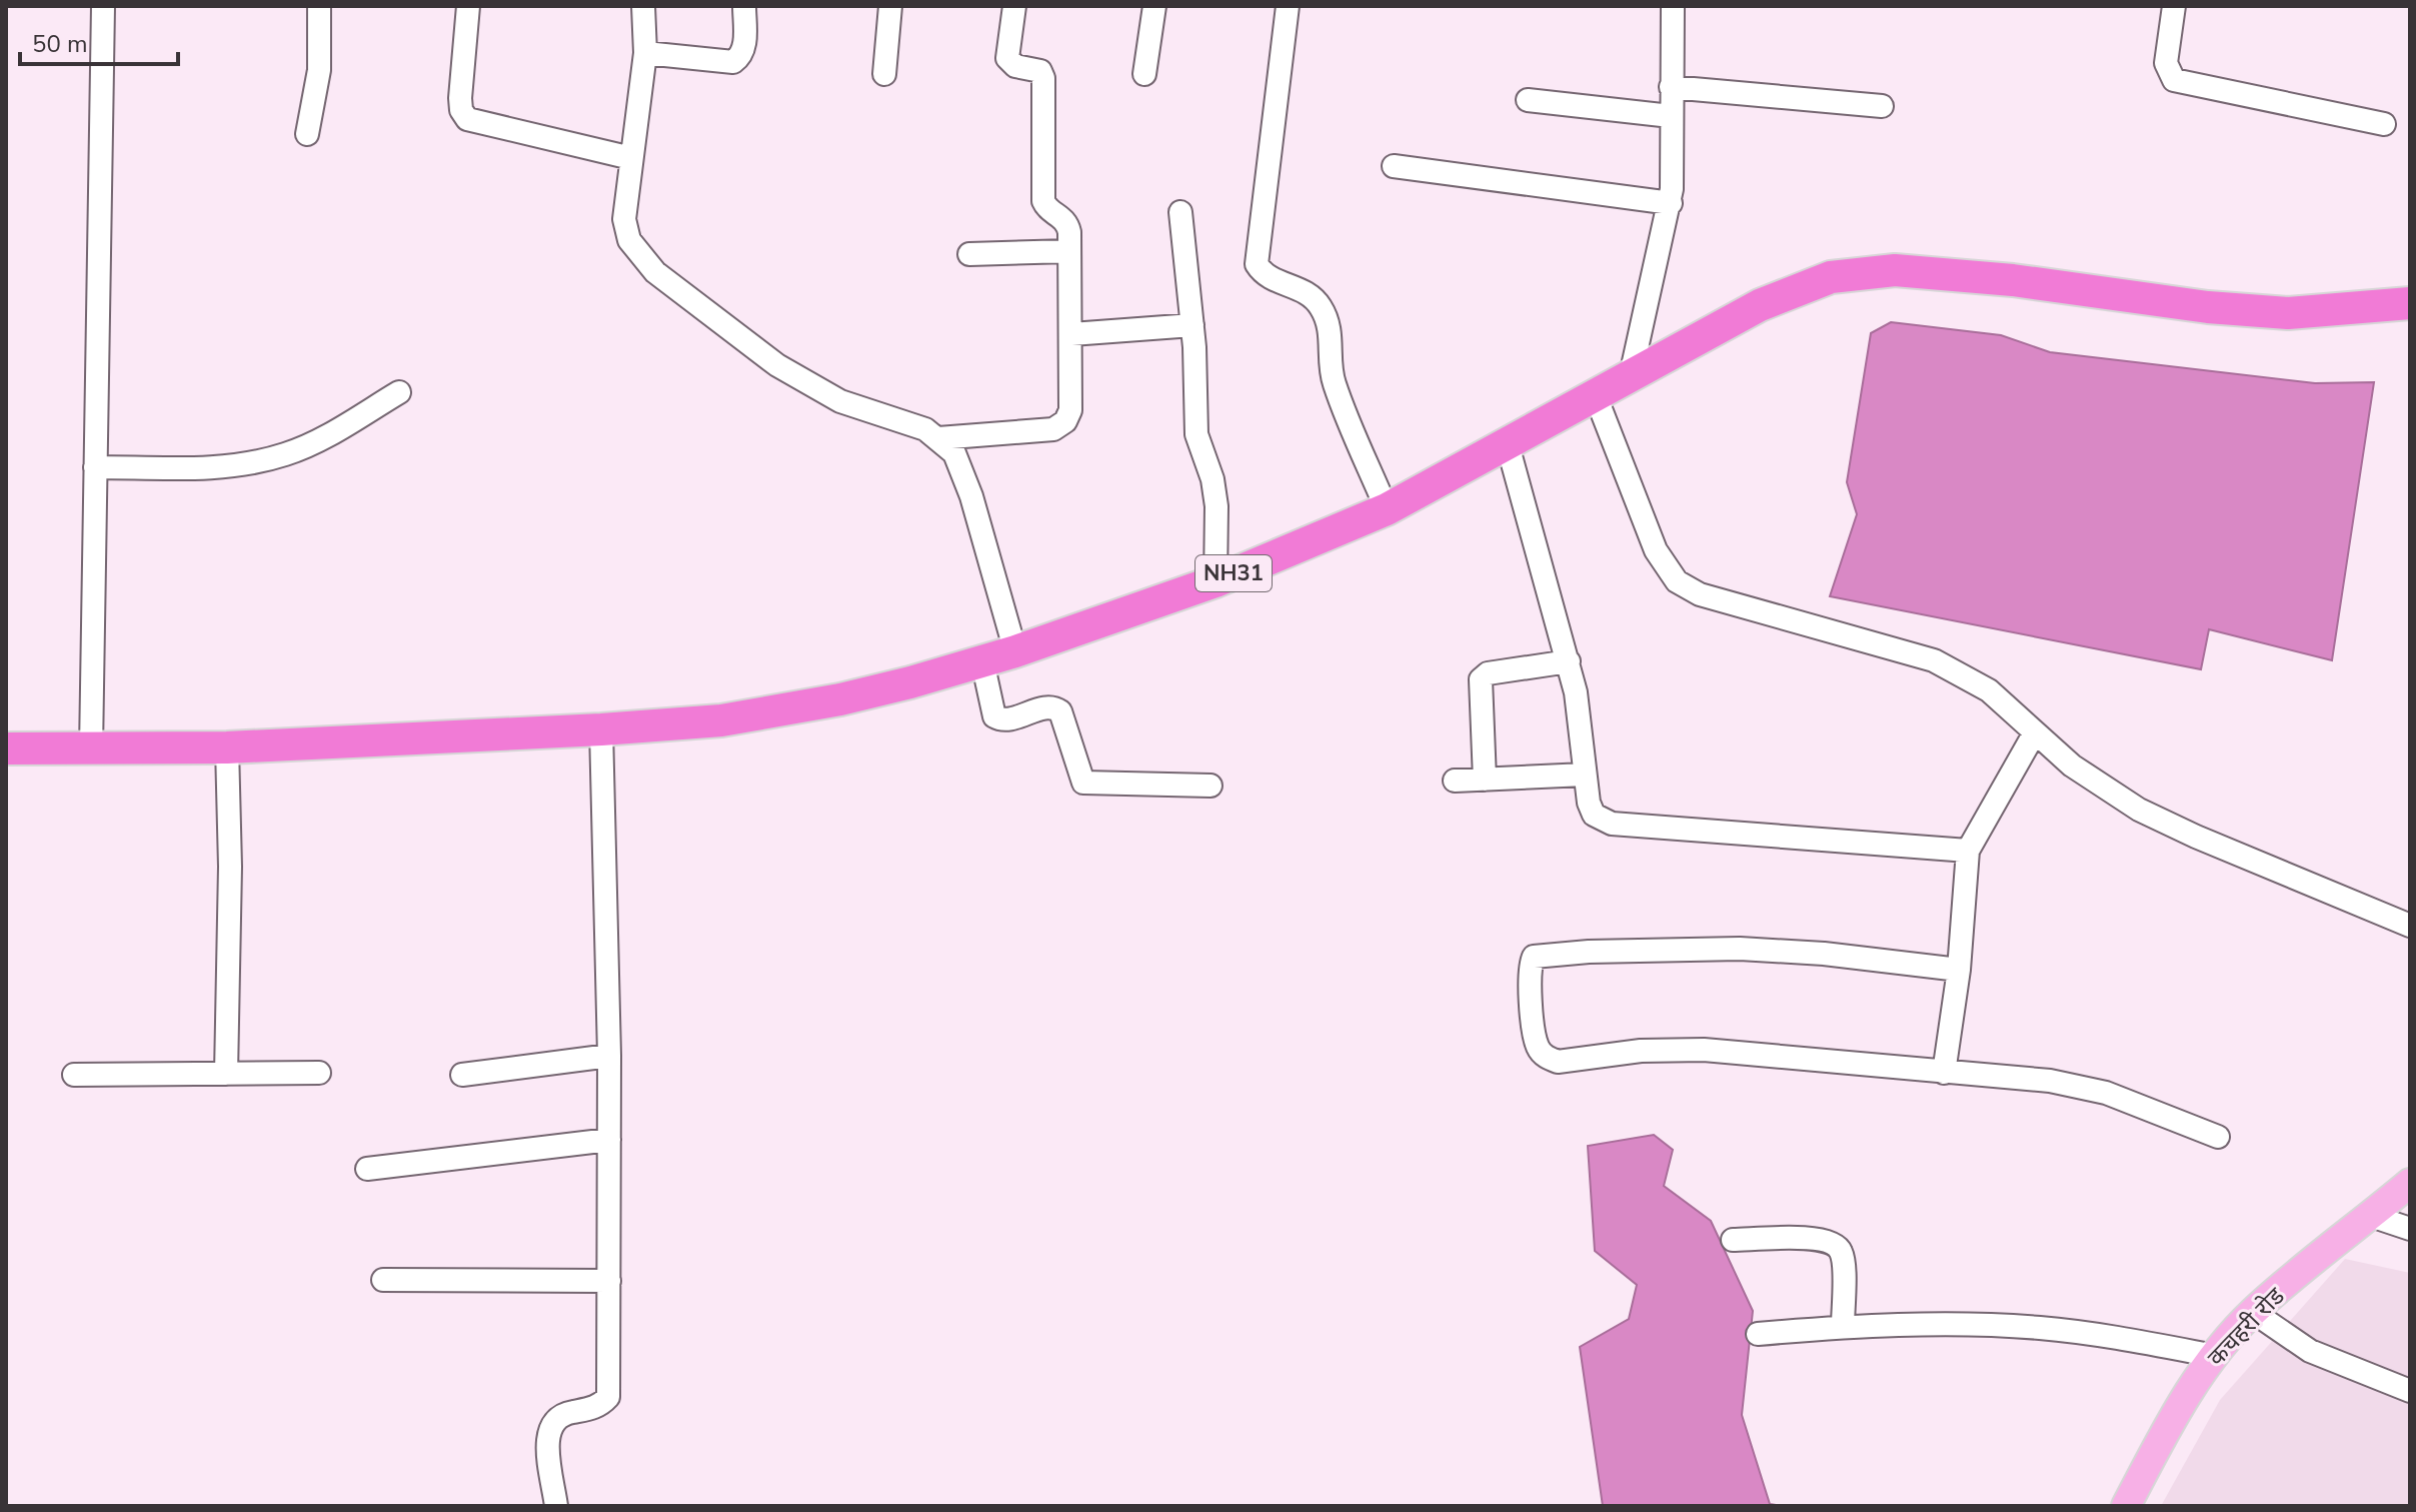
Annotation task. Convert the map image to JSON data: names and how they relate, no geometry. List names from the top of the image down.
{
  "streets": {
    "highway": ["NH31"],
    "main road": ["कचहरी रोड"]
  },
  "scale_bar": "50 m"
}
